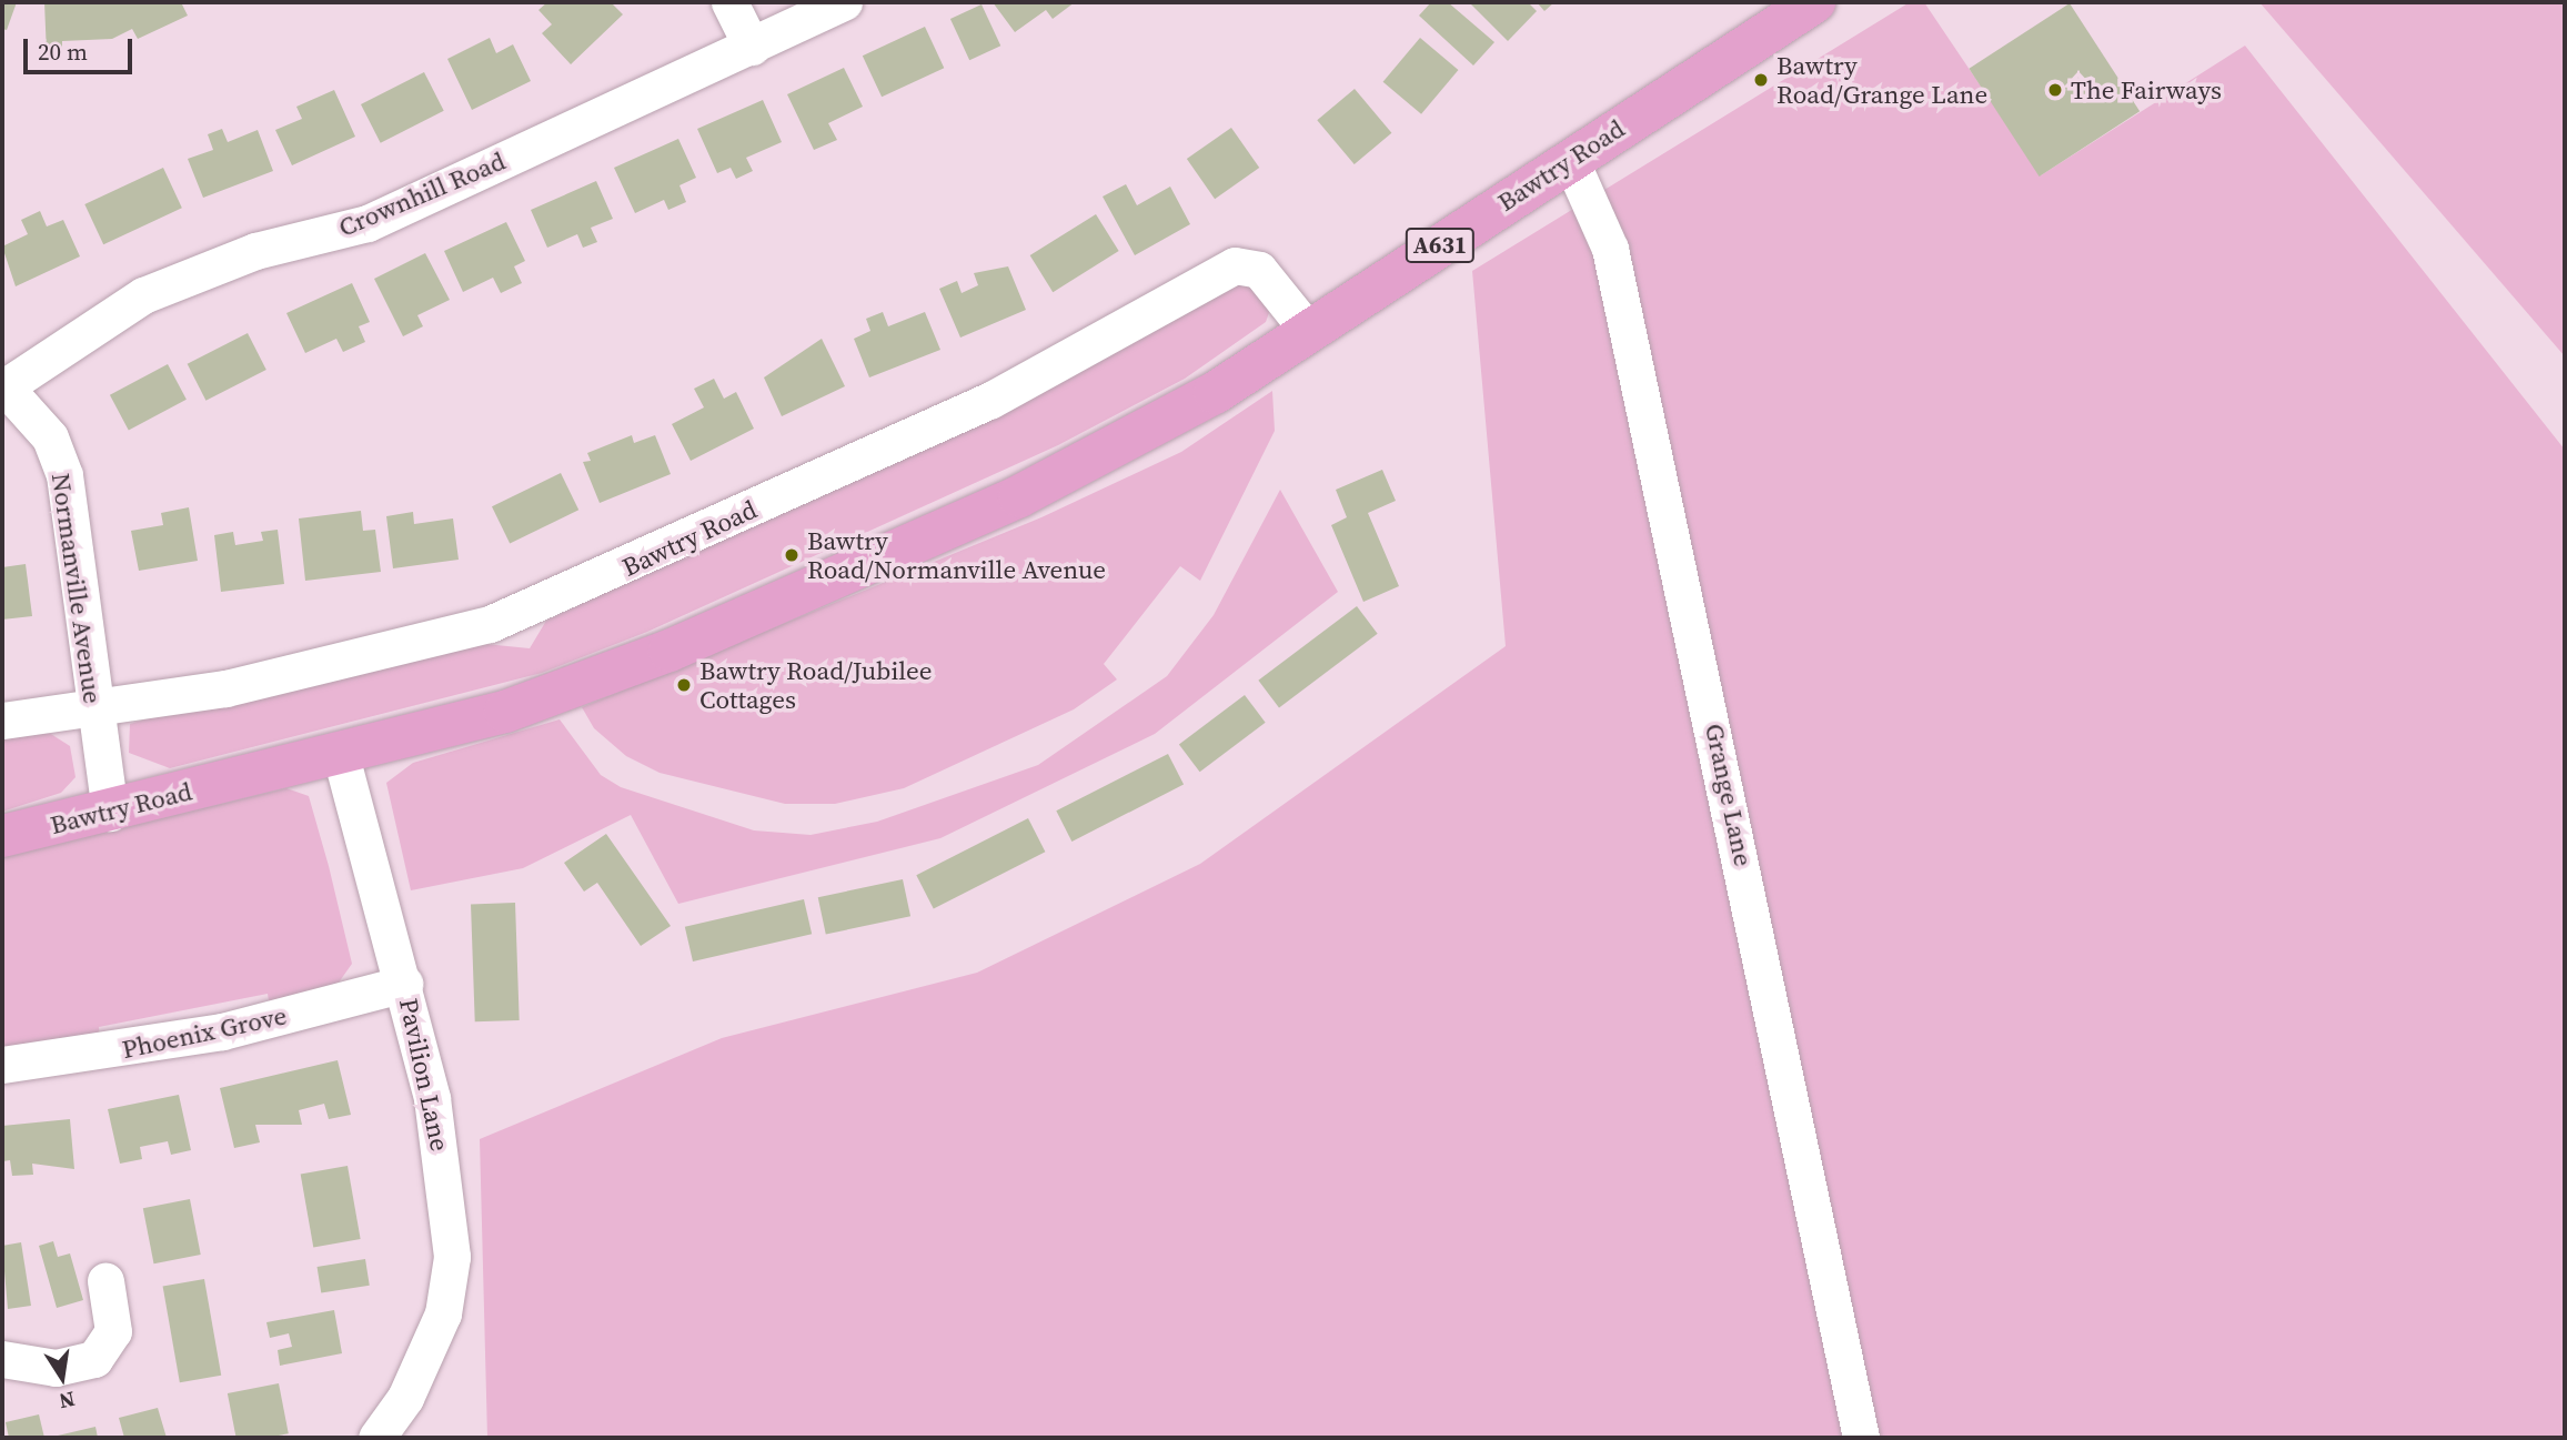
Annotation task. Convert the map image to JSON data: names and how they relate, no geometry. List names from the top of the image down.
{
  "streets": {
    "main road": ["Bawtry Road", "A631"],
    "street": [
      "Crownhill Road",
      "Normanville Avenue",
      "Grange Lane",
      "Phoenix Grove",
      "Pavilion Lane"
    ]
  },
  "crossings": [
    ["Bawtry Road", "Normanville Avenue"],
    ["Bawtry Road", "Grange Lane"],
    ["Bawtry Road", "Pavilion Lane"],
    ["Crownhill Road", "Normanville Avenue"],
    ["Phoenix Grove", "Pavilion Lane"]
  ],
  "places": [
    "Bawtry Road/Grange Lane",
    "The Fairways",
    "Bawtry Road/Normanville Avenue",
    "Bawtry Road/Jubilee Cottages"
  ],
  "scale_bar": "20 m",
  "north": "bottom"
}
